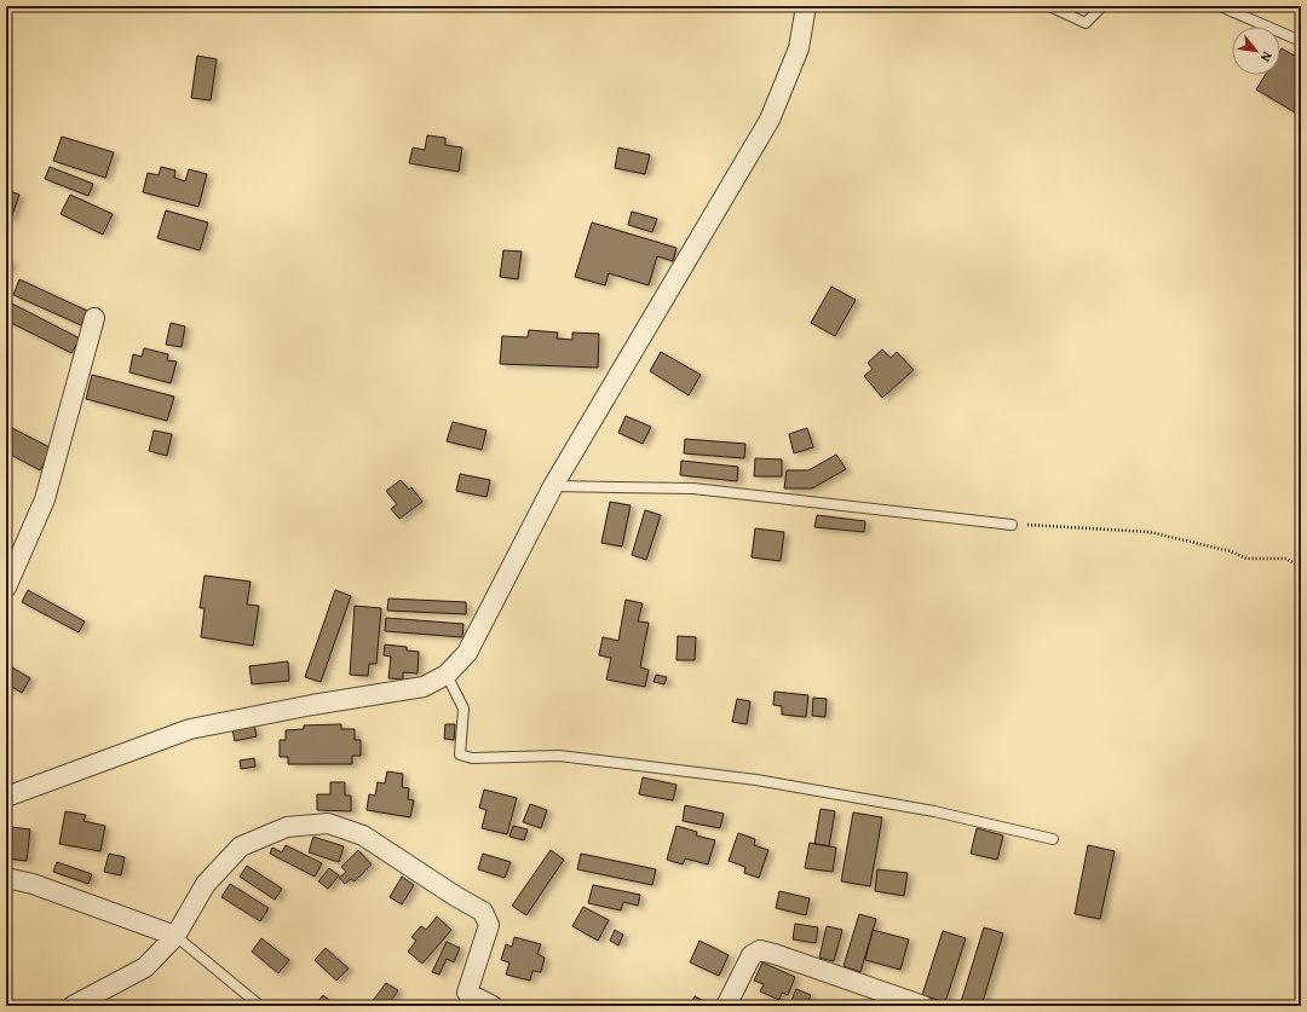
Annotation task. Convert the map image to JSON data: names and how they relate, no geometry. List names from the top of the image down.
{
  "north": "bottom right"
}
